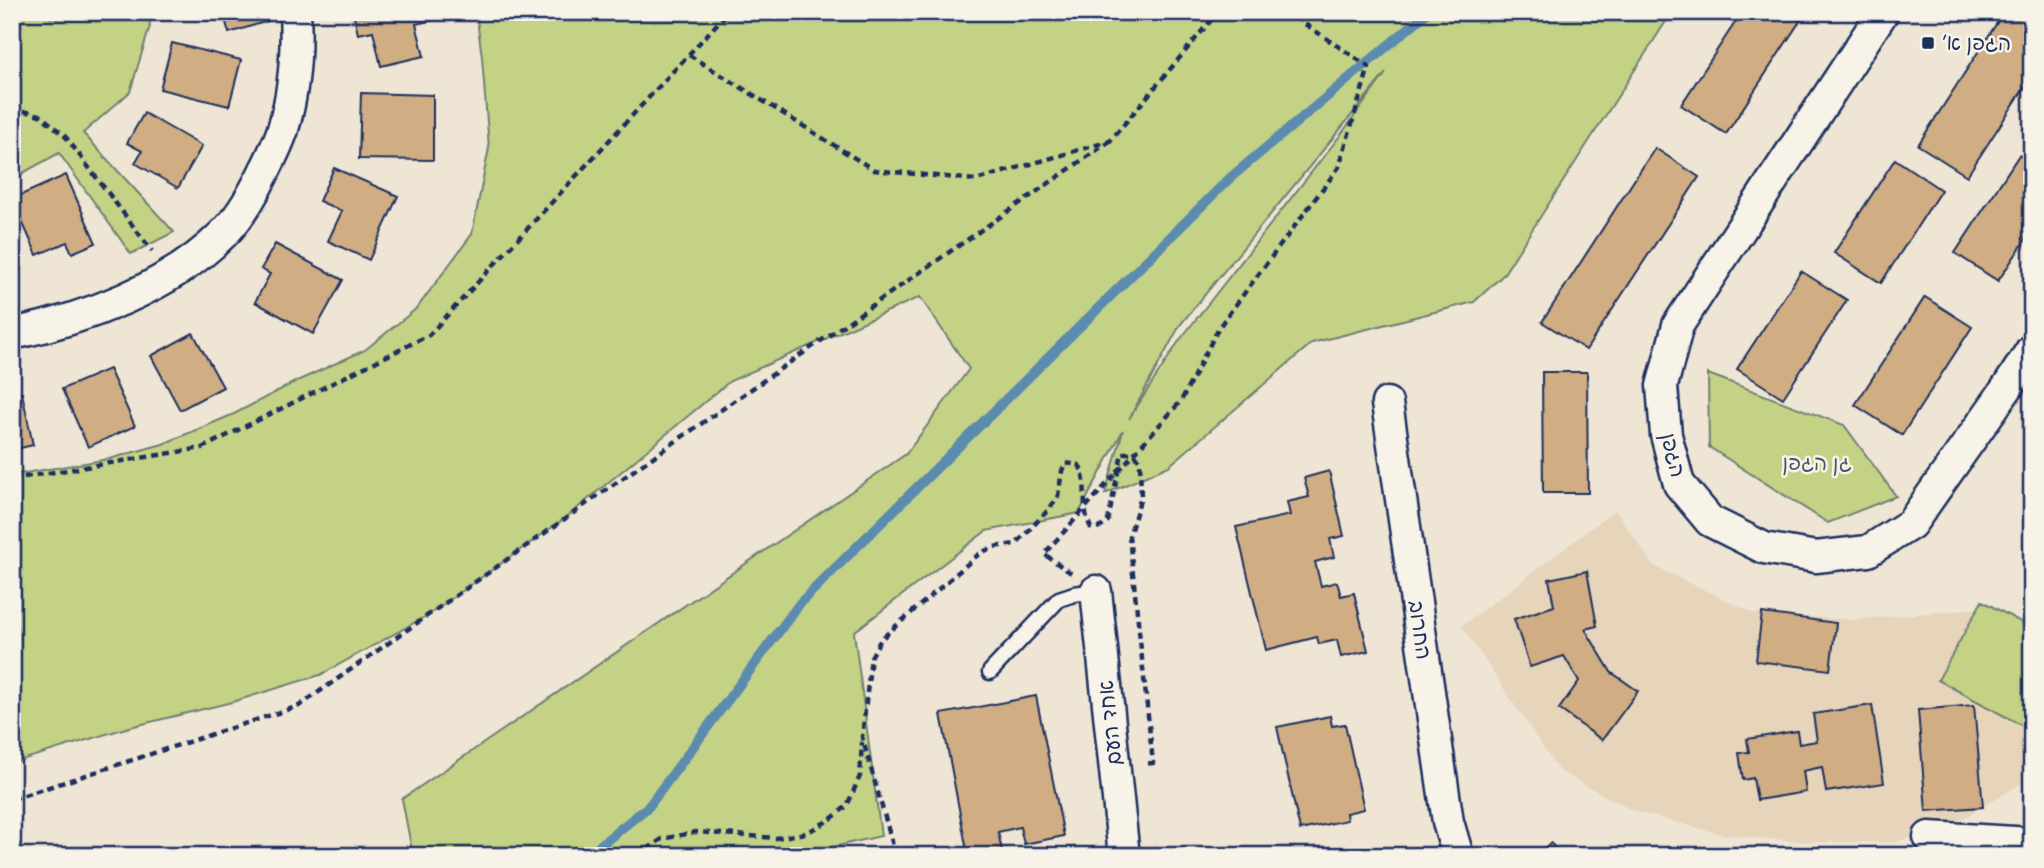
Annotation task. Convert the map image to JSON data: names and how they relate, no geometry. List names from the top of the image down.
{
  "streets": {
    "street": ["הגפן", "החרוב", "אחד העם"]
  },
  "parks": ["גן הגפן"],
  "places": {
    "transit": ["הגפן א׳"]
  }
}
